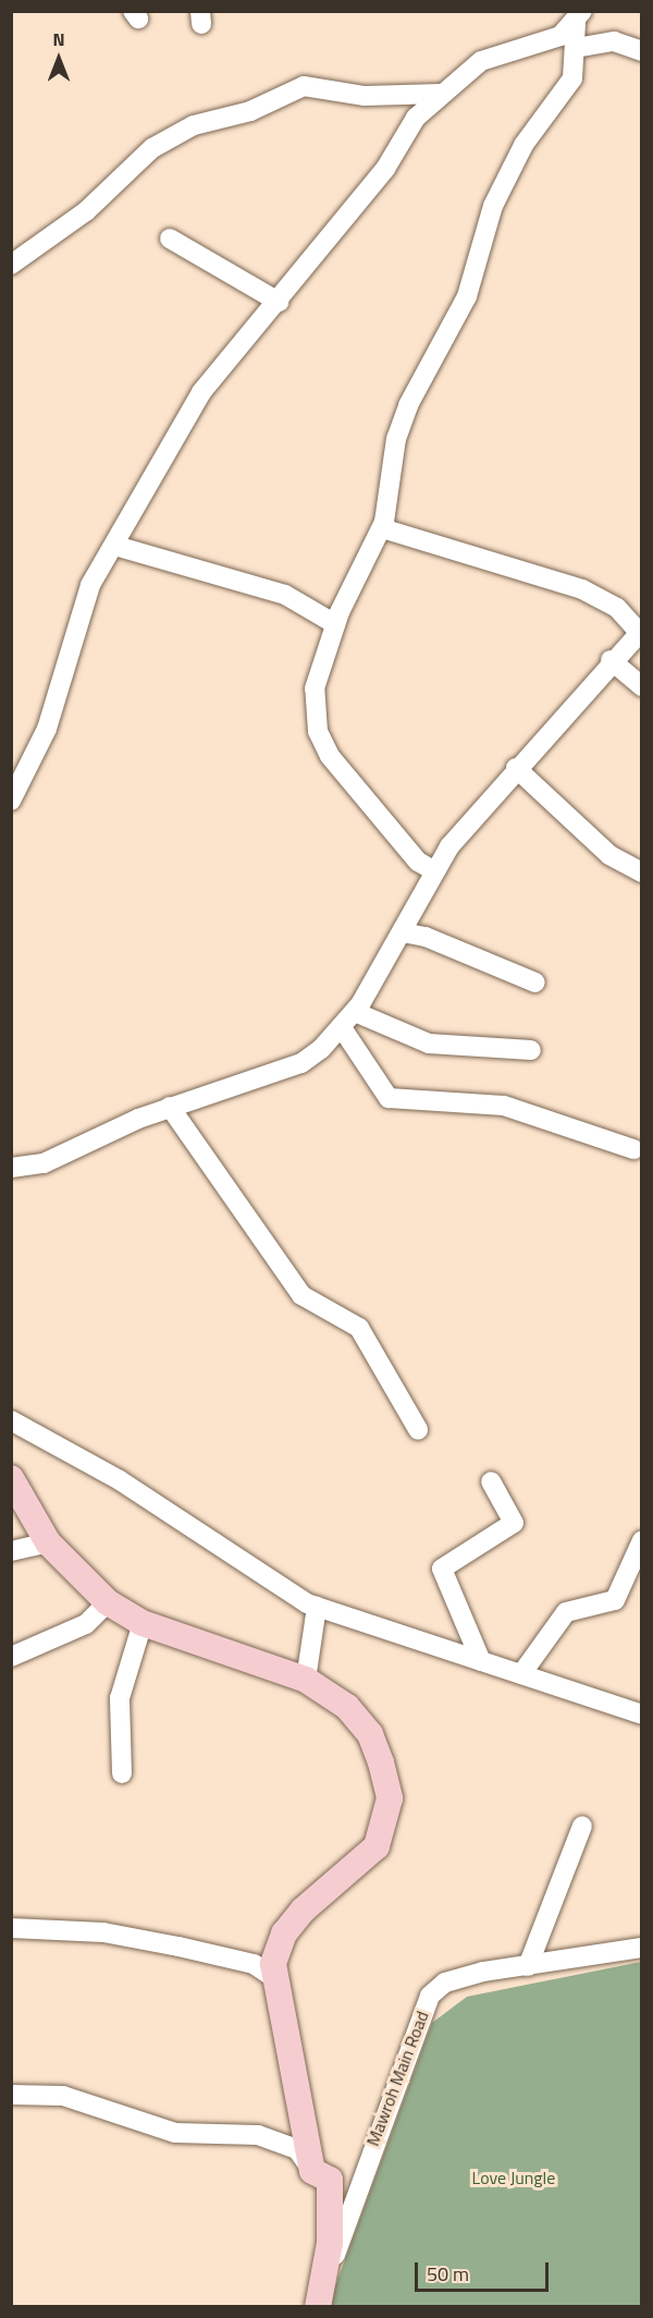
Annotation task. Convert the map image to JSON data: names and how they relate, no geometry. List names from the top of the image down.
{
  "streets": {
    "street": ["Mawroh Main Road"]
  },
  "parks": ["Love Jungle"],
  "scale_bar": "50 m",
  "north": "top"
}
